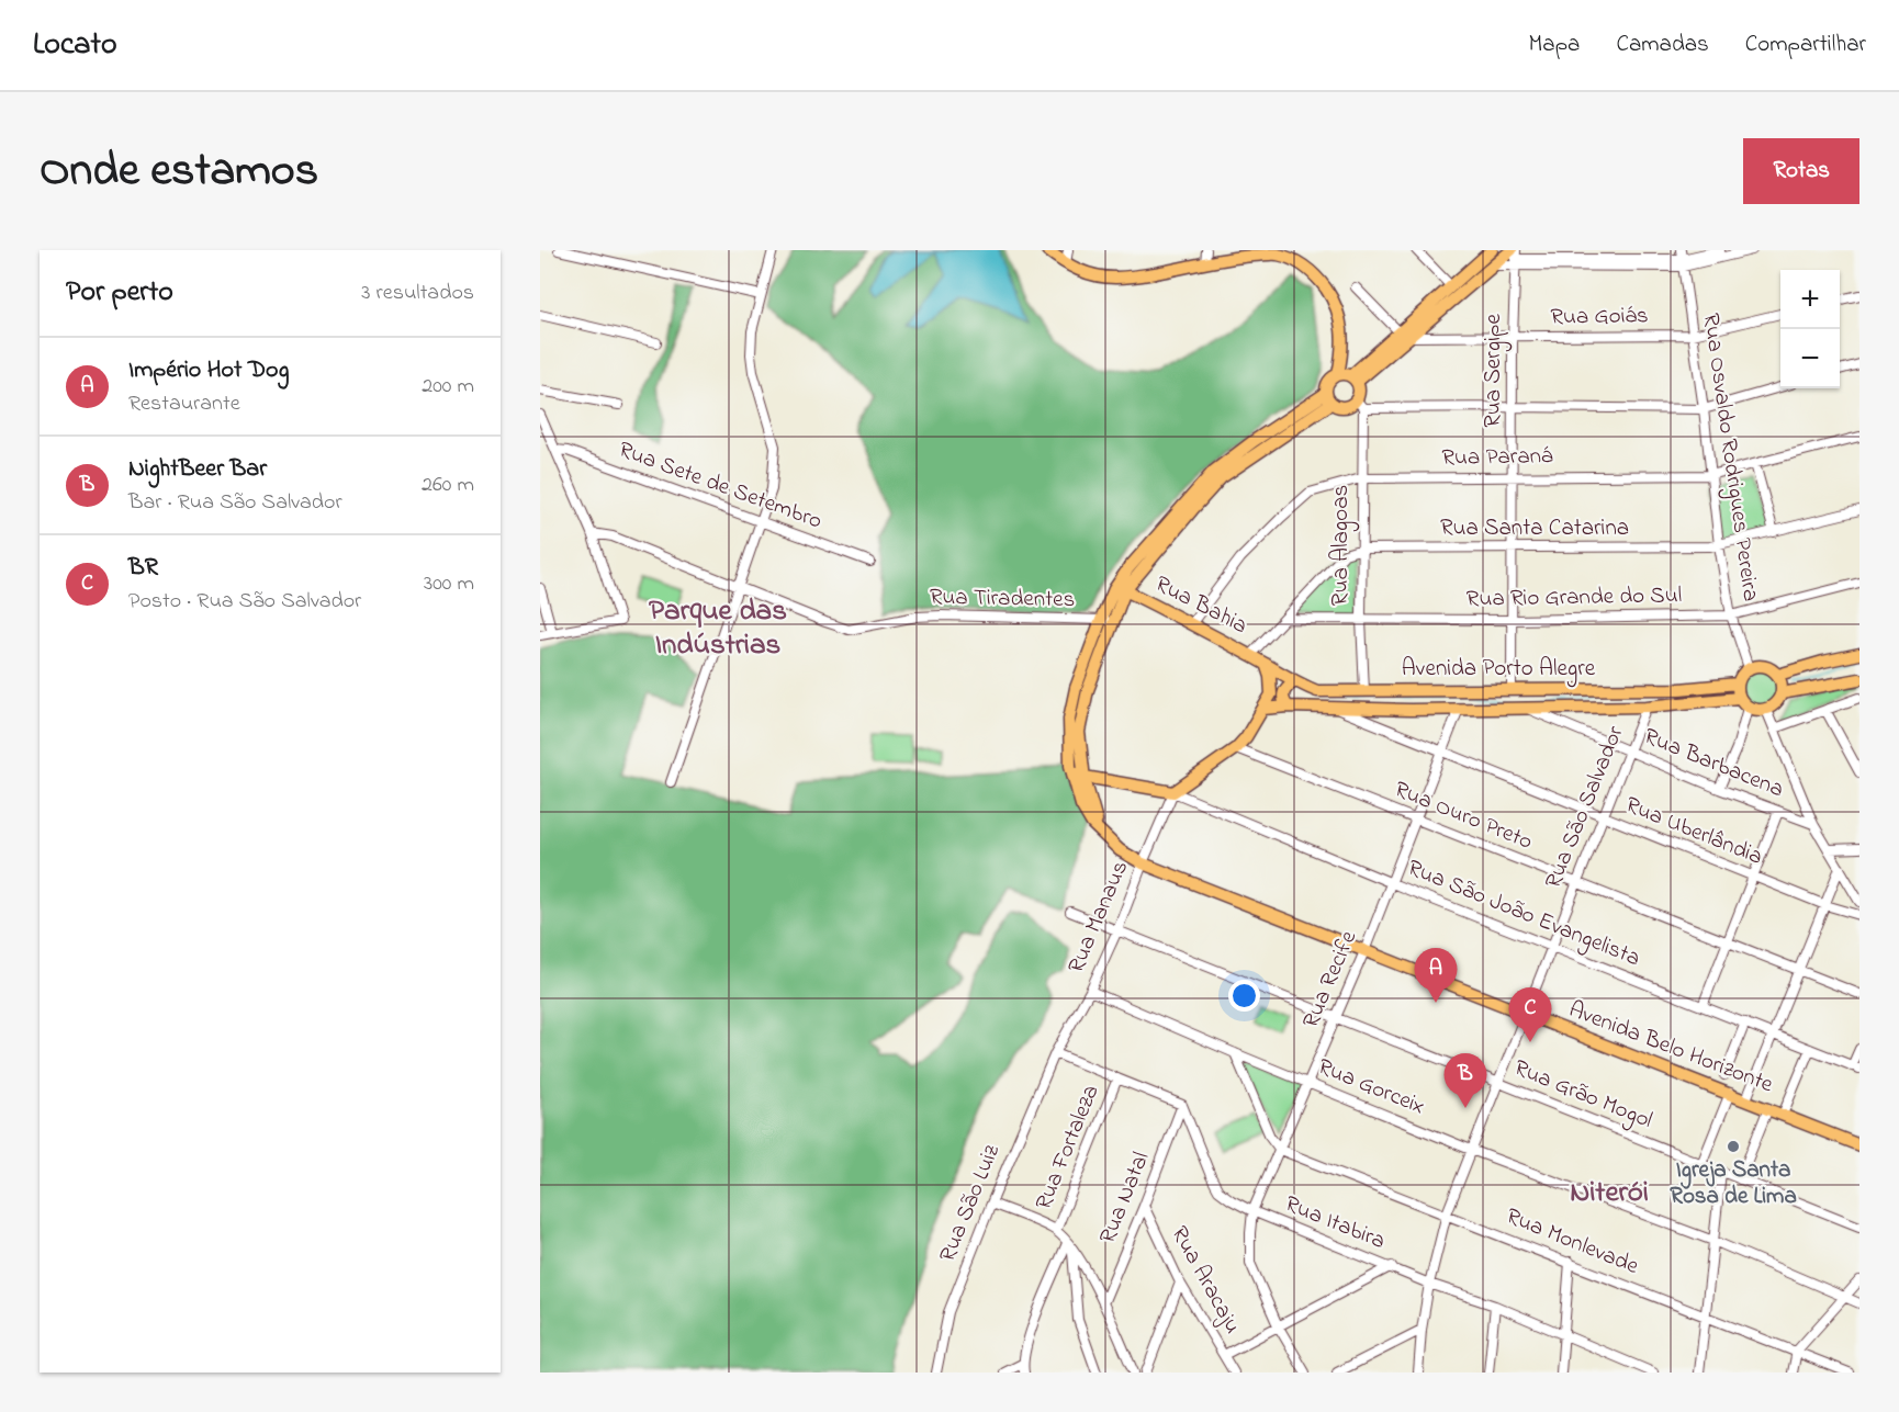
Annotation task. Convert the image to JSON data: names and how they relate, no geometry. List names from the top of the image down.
{
  "streets": {
    "main road": ["Rua Bahia", "Avenida Porto Alegre", "Avenida Belo Horizonte"],
    "street": [
      "Rua Goiás",
      "Rua Sergipe",
      "Rua Paraná",
      "Rua Osvaldo Rodrigues Pereira",
      "Rua Sete de Setembro",
      "Rua Santa Catarina",
      "Rua Alagoas",
      "Rua Rio Grande do Sul",
      "Rua Tiradentes",
      "Rua Barbacena",
      "Rua São Salvador",
      "Rua Ouro Preto",
      "Rua Uberlândia",
      "Rua São João Evangelista",
      "Rua Manaus",
      "Rua Recife",
      "Rua Gorceix",
      "Rua Grão Mogol",
      "Rua Fortaleza",
      "Rua Natal",
      "Rua São Luiz",
      "Rua Itabira",
      "Rua Monlevade",
      "Rua Aracaju"
    ]
  },
  "crossings": [
    ["Rua Goiás", "Rua Sergipe"],
    ["Rua Goiás", "Rua Osvaldo Rodrigues Pereira"],
    ["Rua Sergipe", "Rua Paraná"],
    ["Rua Sergipe", "Rua Santa Catarina"],
    ["Rua Sergipe", "Rua Rio Grande do Sul"],
    ["Rua Sergipe", "Avenida Porto Alegre"],
    ["Rua Paraná", "Rua Osvaldo Rodrigues Pereira"],
    ["Rua Paraná", "Rua Alagoas"],
    ["Rua Paraná", "Rua Bahia"],
    ["Rua Osvaldo Rodrigues Pereira", "Rua Santa Catarina"],
    ["Rua Osvaldo Rodrigues Pereira", "Rua Rio Grande do Sul"],
    ["Rua Osvaldo Rodrigues Pereira", "Avenida Porto Alegre"],
    ["Rua Santa Catarina", "Rua Alagoas"],
    ["Rua Alagoas", "Rua Rio Grande do Sul"],
    ["Rua Alagoas", "Avenida Porto Alegre"],
    ["Rua Alagoas", "Avenida Belo Horizonte"],
    ["Rua Tiradentes", "Avenida Belo Horizonte"],
    ["Rua Bahia", "Avenida Porto Alegre"],
    ["Rua Bahia", "Avenida Belo Horizonte"],
    ["Avenida Porto Alegre", "Rua Barbacena"],
    ["Avenida Porto Alegre", "Rua São Salvador"],
    ["Avenida Porto Alegre", "Rua Uberlândia"],
    ["Avenida Porto Alegre", "Rua Recife"],
    ["Rua Barbacena", "Rua São Salvador"],
    ["Rua São Salvador", "Rua Ouro Preto"],
    ["Rua São Salvador", "Rua Uberlândia"],
    ["Rua São Salvador", "Rua São João Evangelista"],
    ["Rua São Salvador", "Avenida Belo Horizonte"],
    ["Rua São Salvador", "Rua Gorceix"],
    ["Rua São Salvador", "Rua Grão Mogol"],
    ["Rua São Salvador", "Rua Itabira"],
    ["Rua São Salvador", "Rua Monlevade"],
    ["Rua Ouro Preto", "Rua Recife"],
    ["Rua Uberlândia", "Rua Recife"],
    ["Rua São João Evangelista", "Rua Manaus"],
    ["Rua São João Evangelista", "Rua Recife"],
    ["Rua Manaus", "Avenida Belo Horizonte"],
    ["Rua Manaus", "Rua Gorceix"],
    ["Rua Manaus", "Rua Grão Mogol"],
    ["Rua Manaus", "Rua São Luiz"],
    ["Rua Recife", "Avenida Belo Horizonte"],
    ["Rua Recife", "Rua Gorceix"],
    ["Rua Recife", "Rua Grão Mogol"],
    ["Rua Recife", "Rua Itabira"],
    ["Rua Recife", "Rua Monlevade"],
    ["Rua Natal", "Rua Itabira"],
    ["Rua Natal", "Rua Aracaju"]
  ],
  "districts": ["Parque das Indústrias", "Niterói"],
  "places": ["Igreja Santa Rosa de Lima"],
  "page": {
    "header": "Locato",
    "nav": ["Mapa", "Camadas", "Compartilhar"],
    "title": "Onde estamos",
    "buttons": "Rotas",
    "heading": ["Por perto", "3 resultados"],
    "map_buttons": ["+", "−"],
    "list": [
      {
        "mark": "A",
        "name": "Império Hot Dog",
        "note": "Restaurante",
        "value": "200 m"
      },
      {
        "mark": "B",
        "name": "NightBeer Bar",
        "note": "Bar · Rua São Salvador",
        "value": "260 m"
      },
      {
        "mark": "C",
        "name": "BR",
        "note": "Posto · Rua São Salvador",
        "value": "300 m"
      }
    ],
    "pins": ["A", "C", "B"]
  }
}
